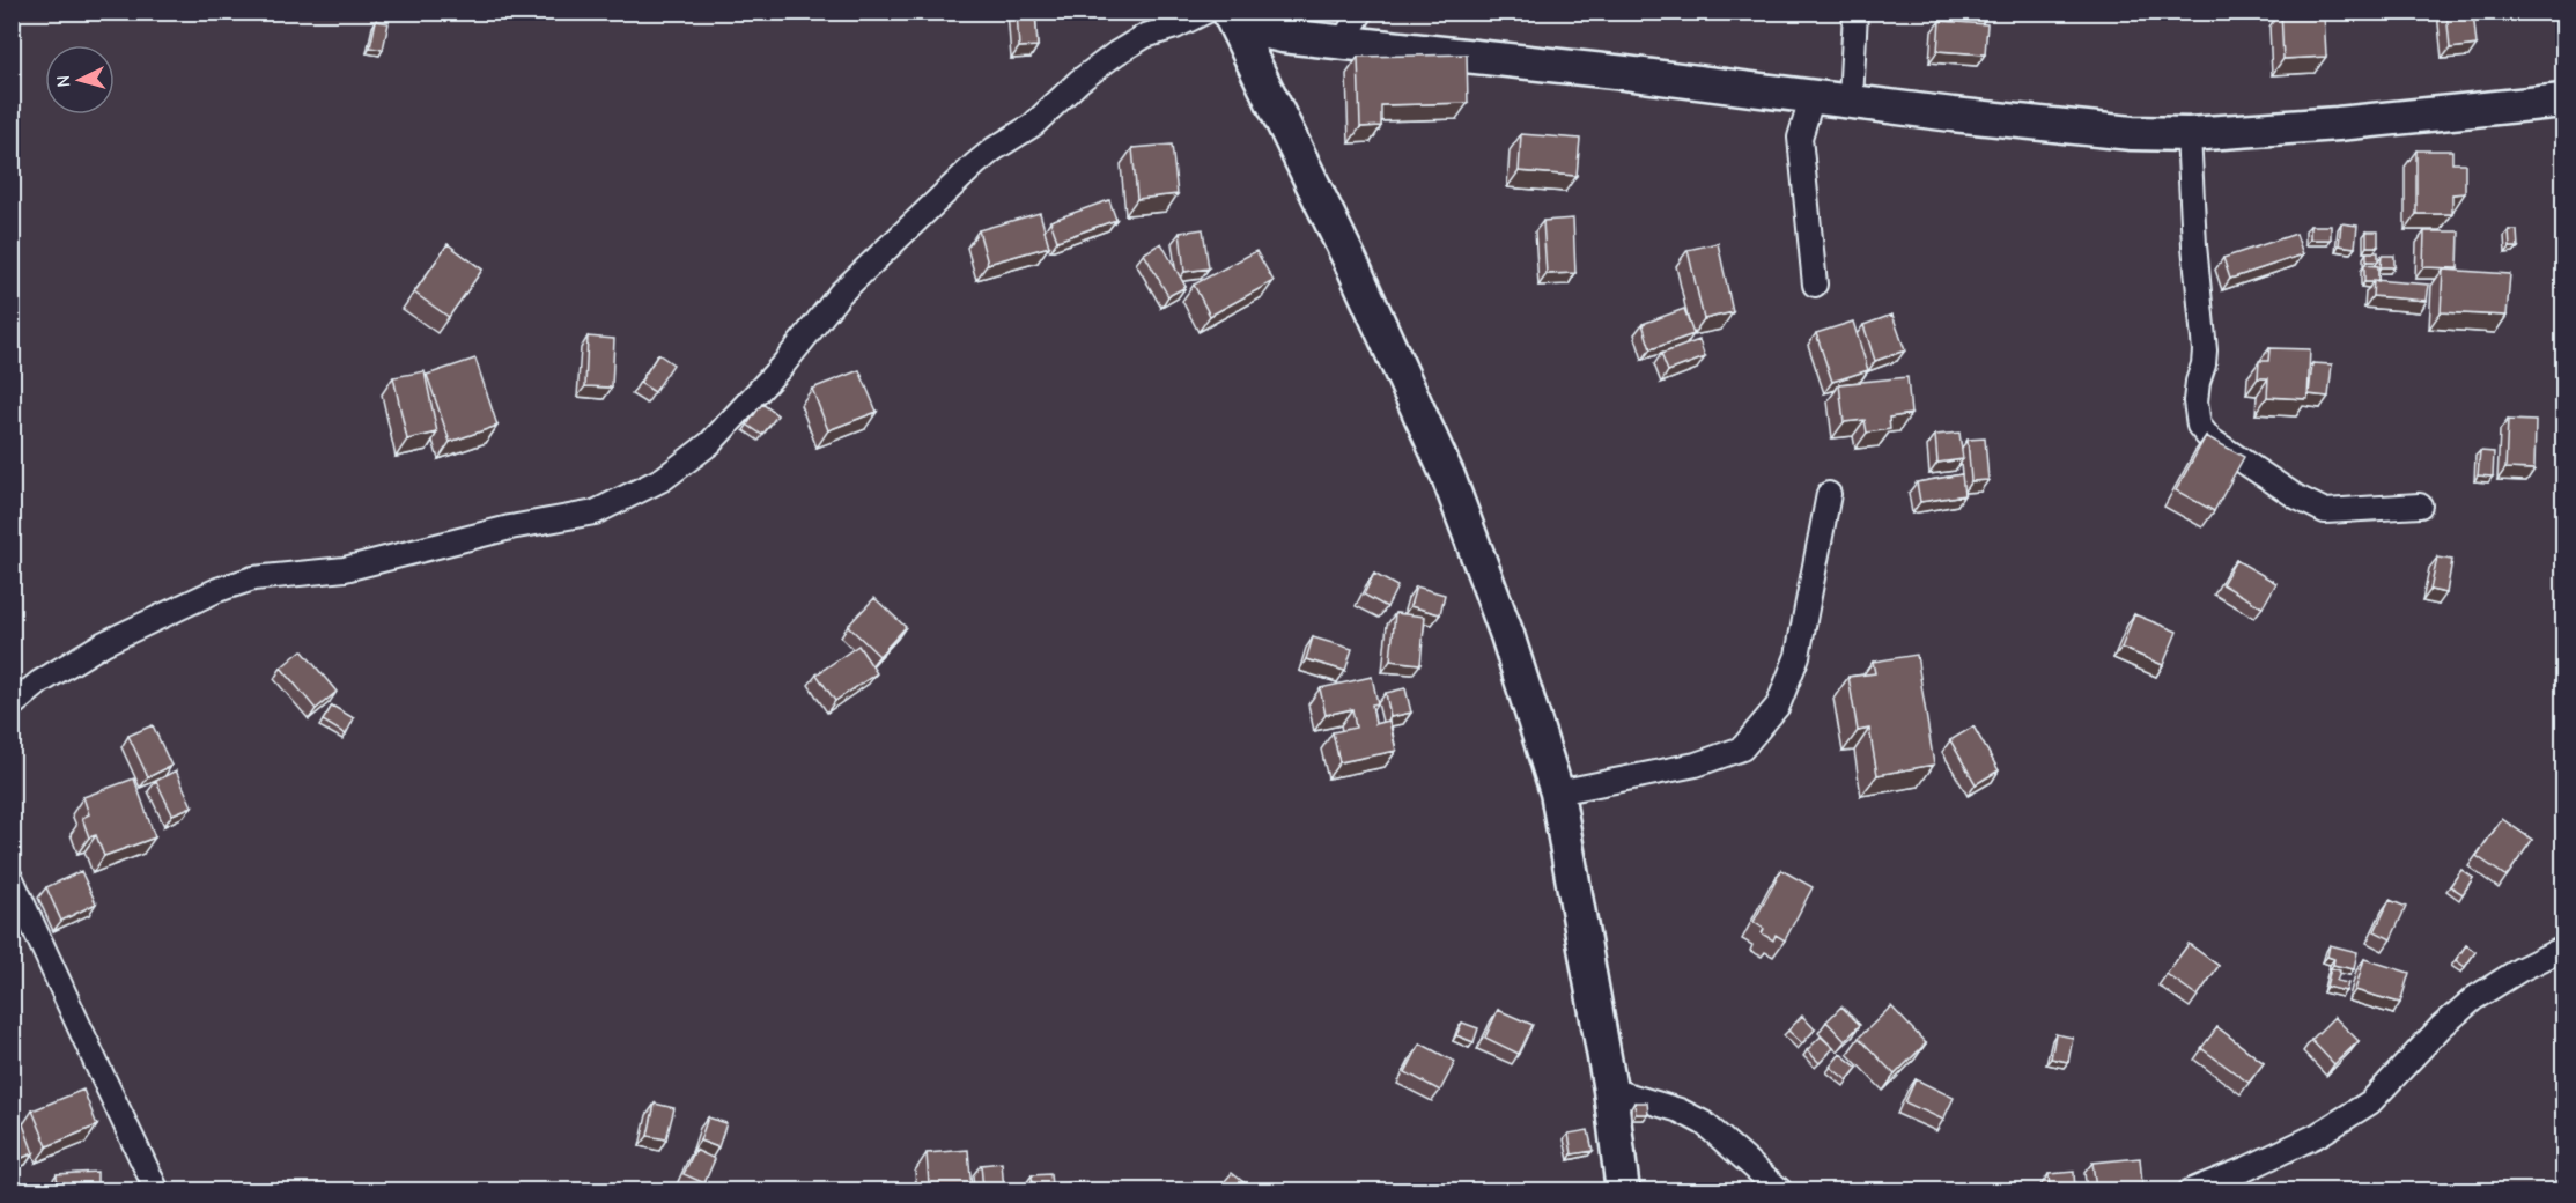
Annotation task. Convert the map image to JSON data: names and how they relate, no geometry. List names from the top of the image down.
{
  "north": "left"
}
